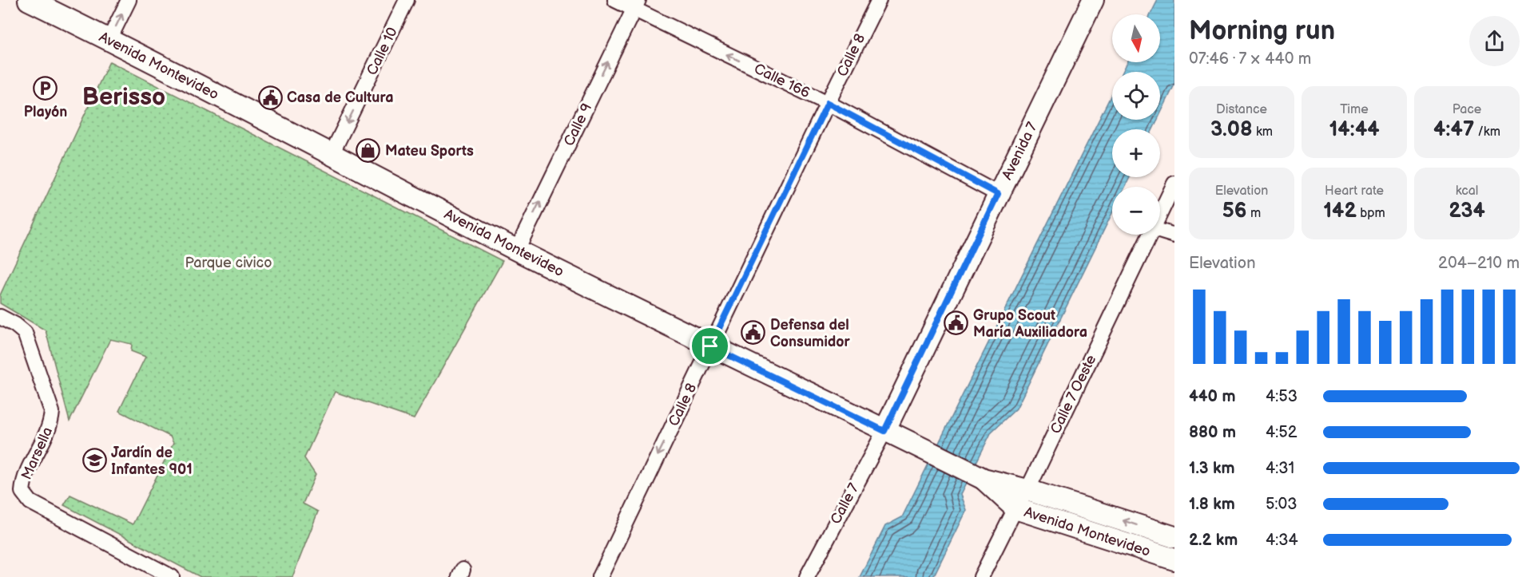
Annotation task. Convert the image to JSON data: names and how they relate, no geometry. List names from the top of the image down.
{
  "streets": {
    "main road": ["Avenida Montevideo", "Avenida 7"],
    "street": [
      "Calle 10",
      "Calle 8",
      "Calle 166",
      "Calle 9",
      "Calle 7 Oeste",
      "Marsella",
      "Calle 7"
    ]
  },
  "crossings": [
    ["Calle 10", "Avenida Montevideo"],
    ["Calle 8", "Avenida Montevideo"],
    ["Calle 8", "Calle 166"],
    ["Avenida Montevideo", "Calle 9"],
    ["Avenida Montevideo", "Avenida 7"],
    ["Avenida Montevideo", "Calle 7 Oeste"],
    ["Avenida Montevideo", "Calle 7"],
    ["Calle 166", "Calle 9"],
    ["Calle 166", "Avenida 7"],
    ["Avenida 7", "Calle 7"]
  ],
  "one_way": [
    "Calle 10",
    "Calle 8",
    "Calle 166",
    "Calle 9"
  ],
  "districts": ["Berisso"],
  "parks": ["Parque civico"],
  "places": {
    "parking": ["Playón"],
    "public building": ["Casa de Cultura", "Grupo Scout María Auxiliadora", "Defensa del Consumidor"],
    "shop": ["Mateu Sports"],
    "school or university": ["Jardín de Infantes 901"]
  },
  "north": "bottom",
  "page": {
    "heading": ["Morning run", "07:46 · 7 × 440 m"],
    "map_buttons": ["+", "−"],
    "stats": [
      ["Distance", "3.08 km"],
      ["Time", "14:44"],
      ["Pace", "4:47 /km"],
      ["Elevation", "56 m"],
      ["Heart rate", "142 bpm"],
      ["kcal", "234"]
    ],
    "chart": ["Elevation", "204–210 m"],
    "list": [
      {
        "name": "440 m",
        "note": "4:53"
      },
      {
        "name": "880 m",
        "note": "4:52"
      },
      {
        "name": "1.3 km",
        "note": "4:31"
      },
      {
        "name": "1.8 km",
        "note": "5:03"
      },
      {
        "name": "2.2 km",
        "note": "4:34"
      }
    ]
  }
}
